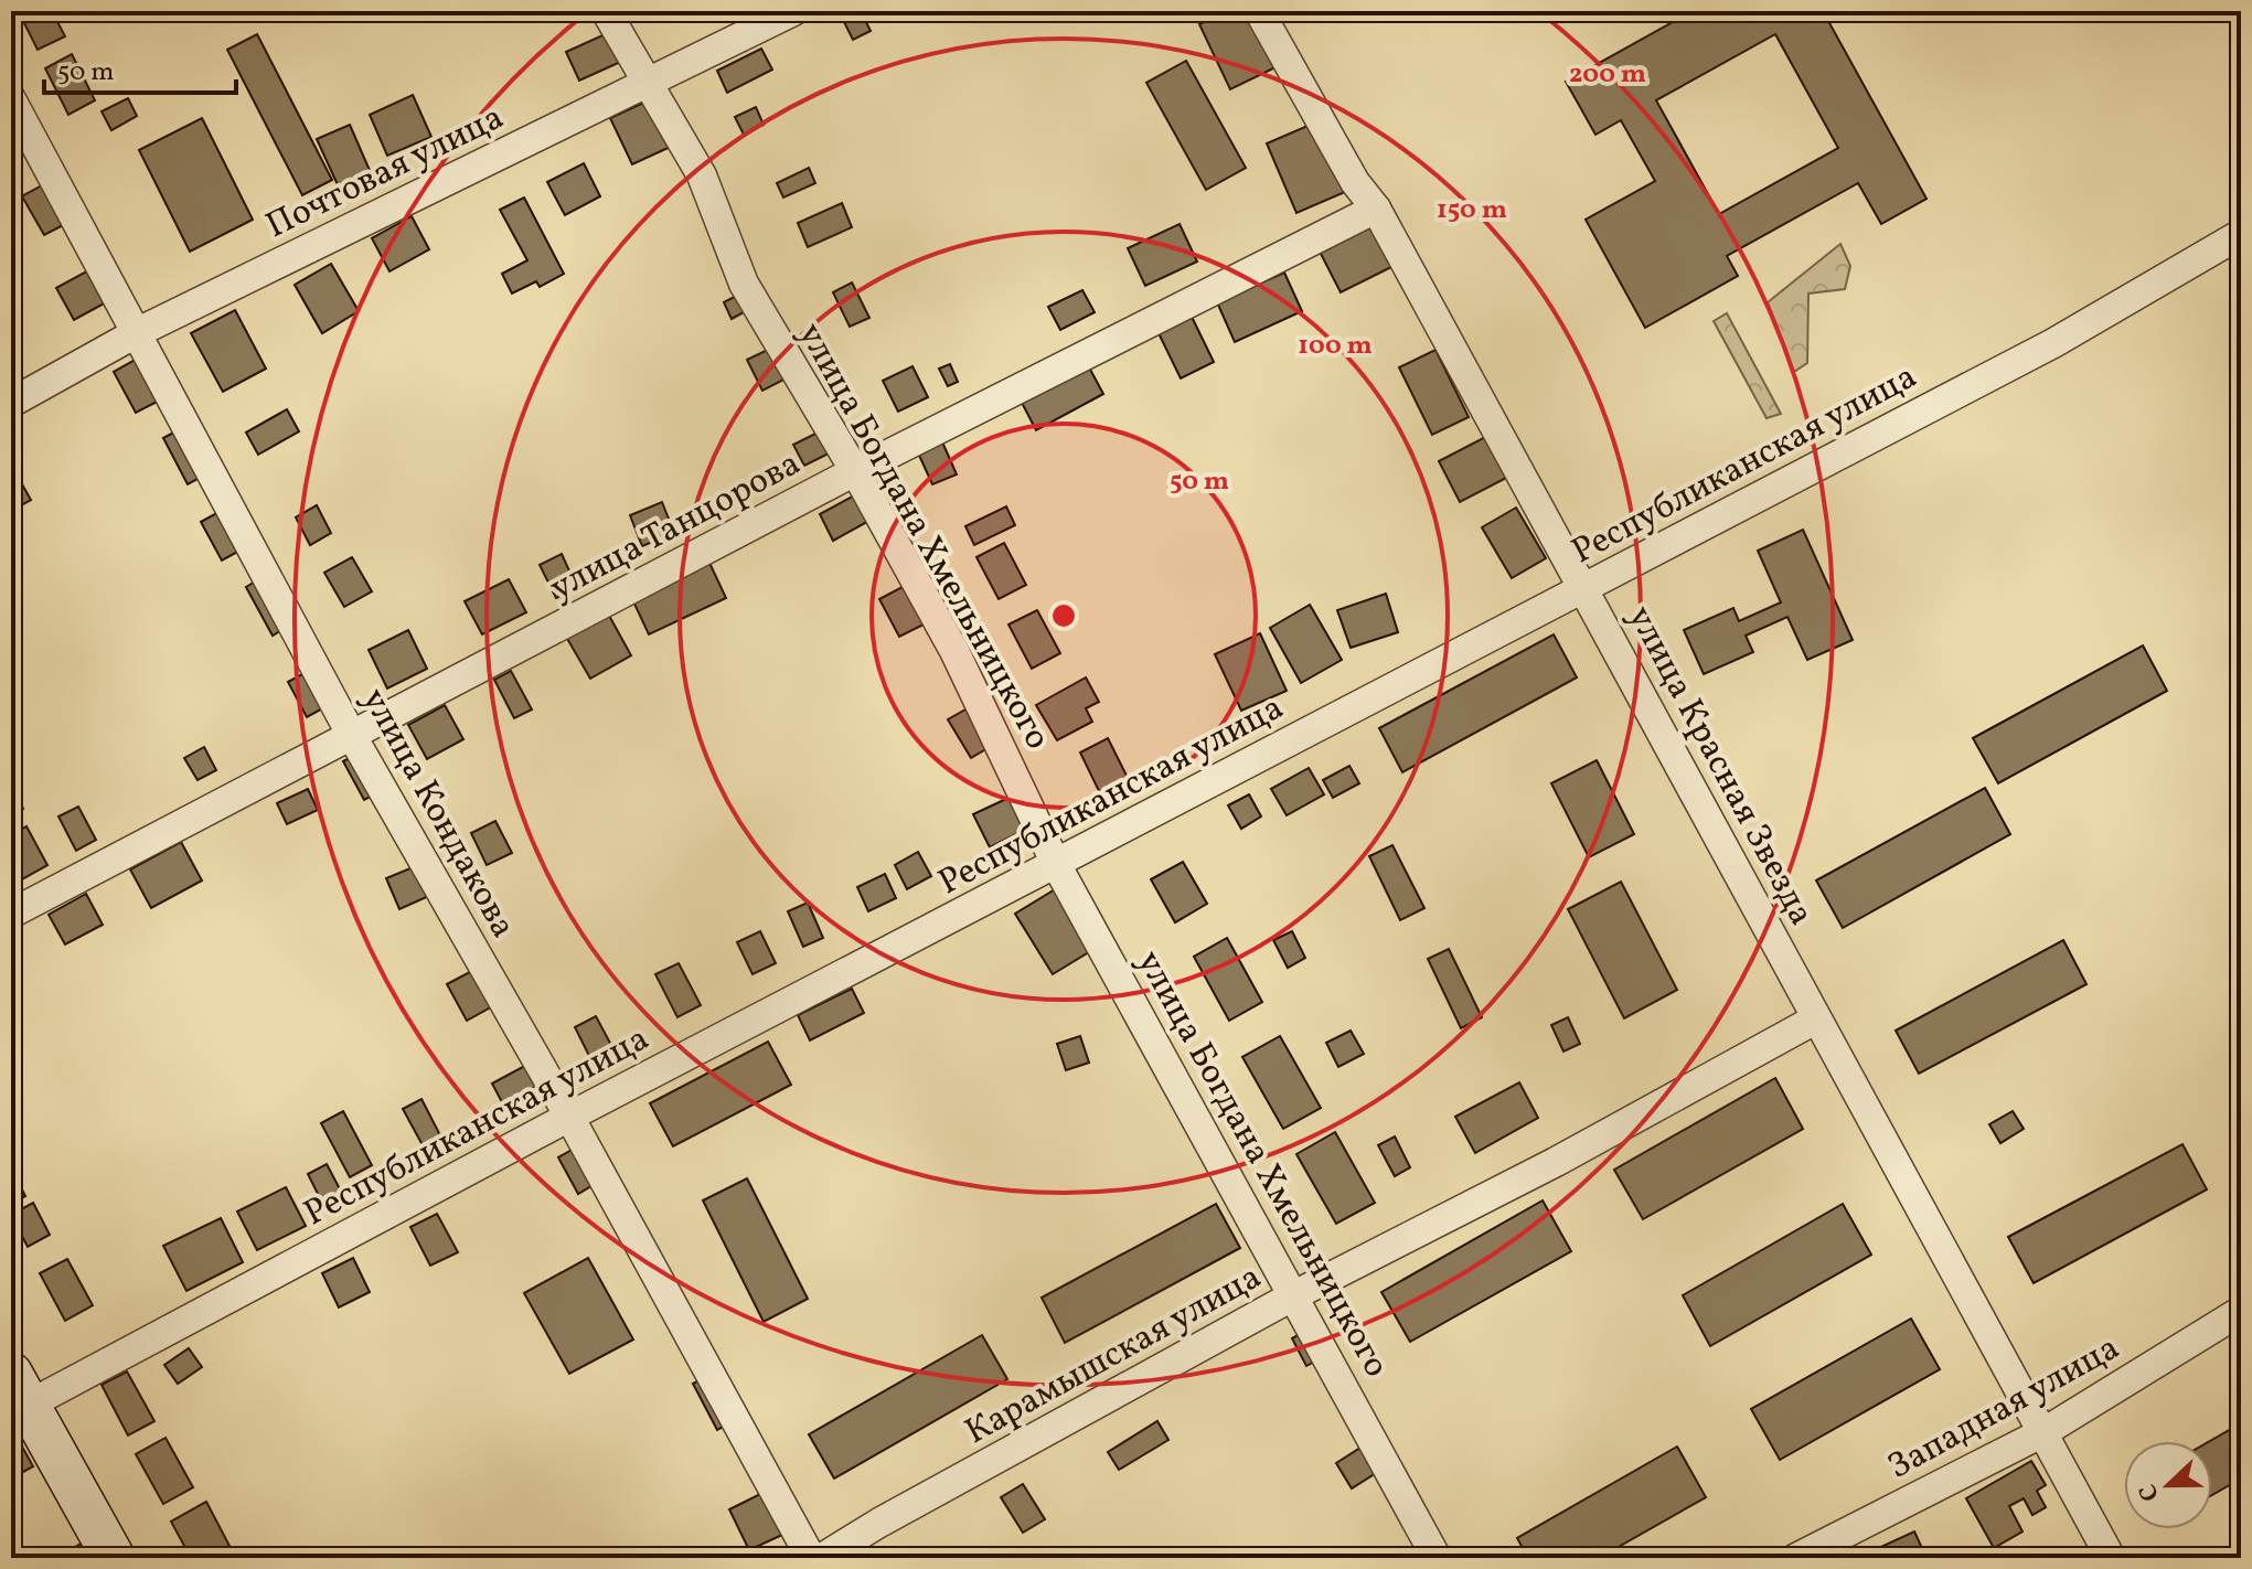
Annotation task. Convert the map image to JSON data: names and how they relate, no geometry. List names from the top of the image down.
{
  "streets": {
    "street": [
      "Почтовая улица",
      "Республиканская улица",
      "улица Танцорова",
      "улица Богдана Хмельницкого",
      "улица Красная Звезда",
      "улица Кондакова",
      "Карамышская улица",
      "Западная улица"
    ]
  },
  "crossings": [
    ["Почтовая улица", "улица Богдана Хмельницкого"],
    ["Почтовая улица", "улица Кондакова"],
    ["Республиканская улица", "улица Богдана Хмельницкого"],
    ["Республиканская улица", "улица Красная Звезда"],
    ["Республиканская улица", "улица Кондакова"],
    ["улица Танцорова", "улица Богдана Хмельницкого"],
    ["улица Танцорова", "улица Красная Звезда"],
    ["улица Танцорова", "улица Кондакова"],
    ["улица Богдана Хмельницкого", "Карамышская улица"],
    ["улица Красная Звезда", "Карамышская улица"],
    ["улица Красная Звезда", "Западная улица"]
  ],
  "scale_bar": "50 m",
  "north": "left",
  "rings": [
    "200 m",
    "150 m",
    "100 m",
    "50 m"
  ]
}
